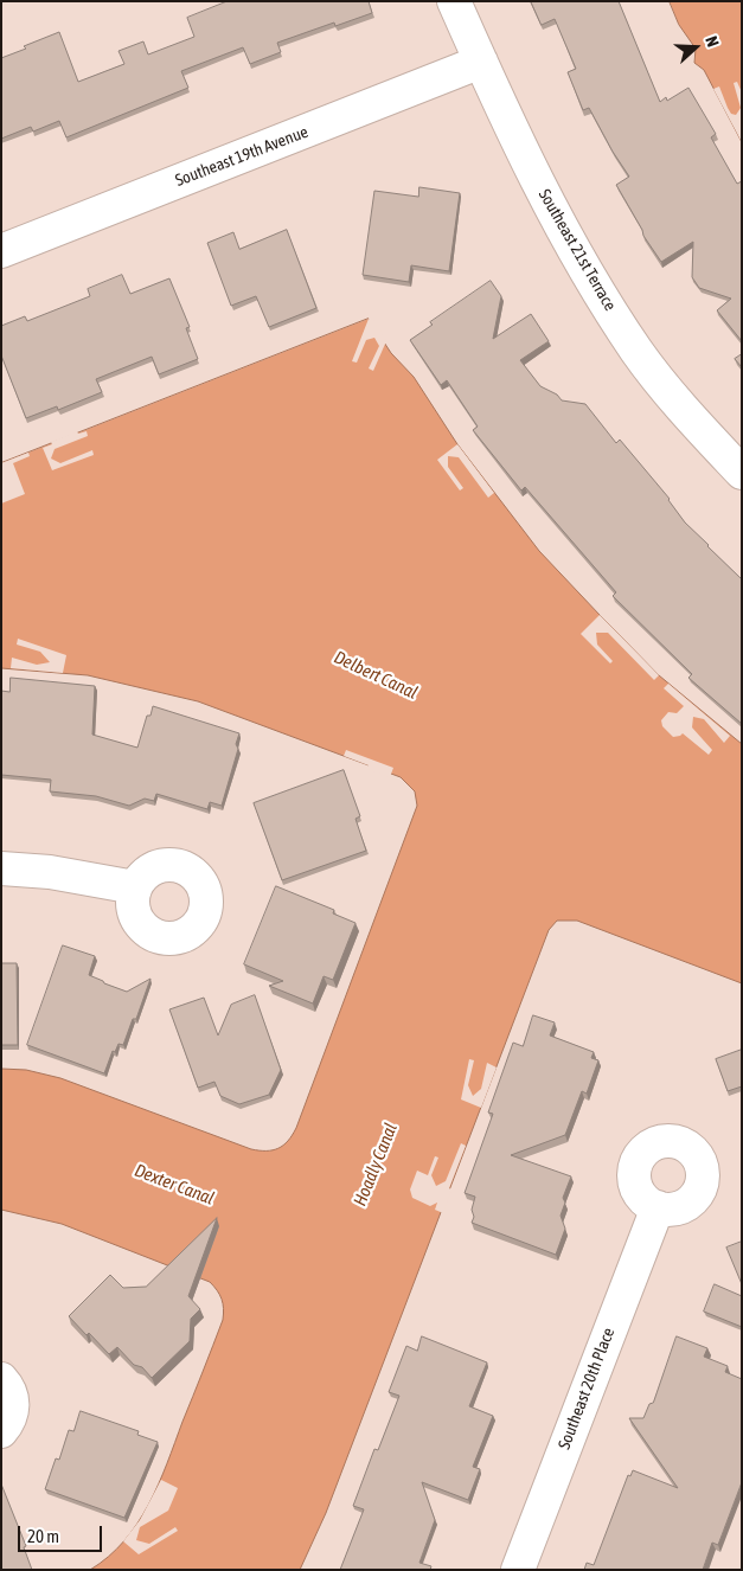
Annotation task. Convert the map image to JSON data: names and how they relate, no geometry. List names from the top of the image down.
{
  "streets": {
    "street": ["Southeast 19th Avenue", "Southeast 21st Terrace", "Southeast 20th Place"]
  },
  "crossings": [
    ["Southeast 19th Avenue", "Southeast 21st Terrace"]
  ],
  "water": ["Delbert Canal", "Hoadly Canal", "Dexter Canal"],
  "scale_bar": "20 m",
  "north": "right"
}
